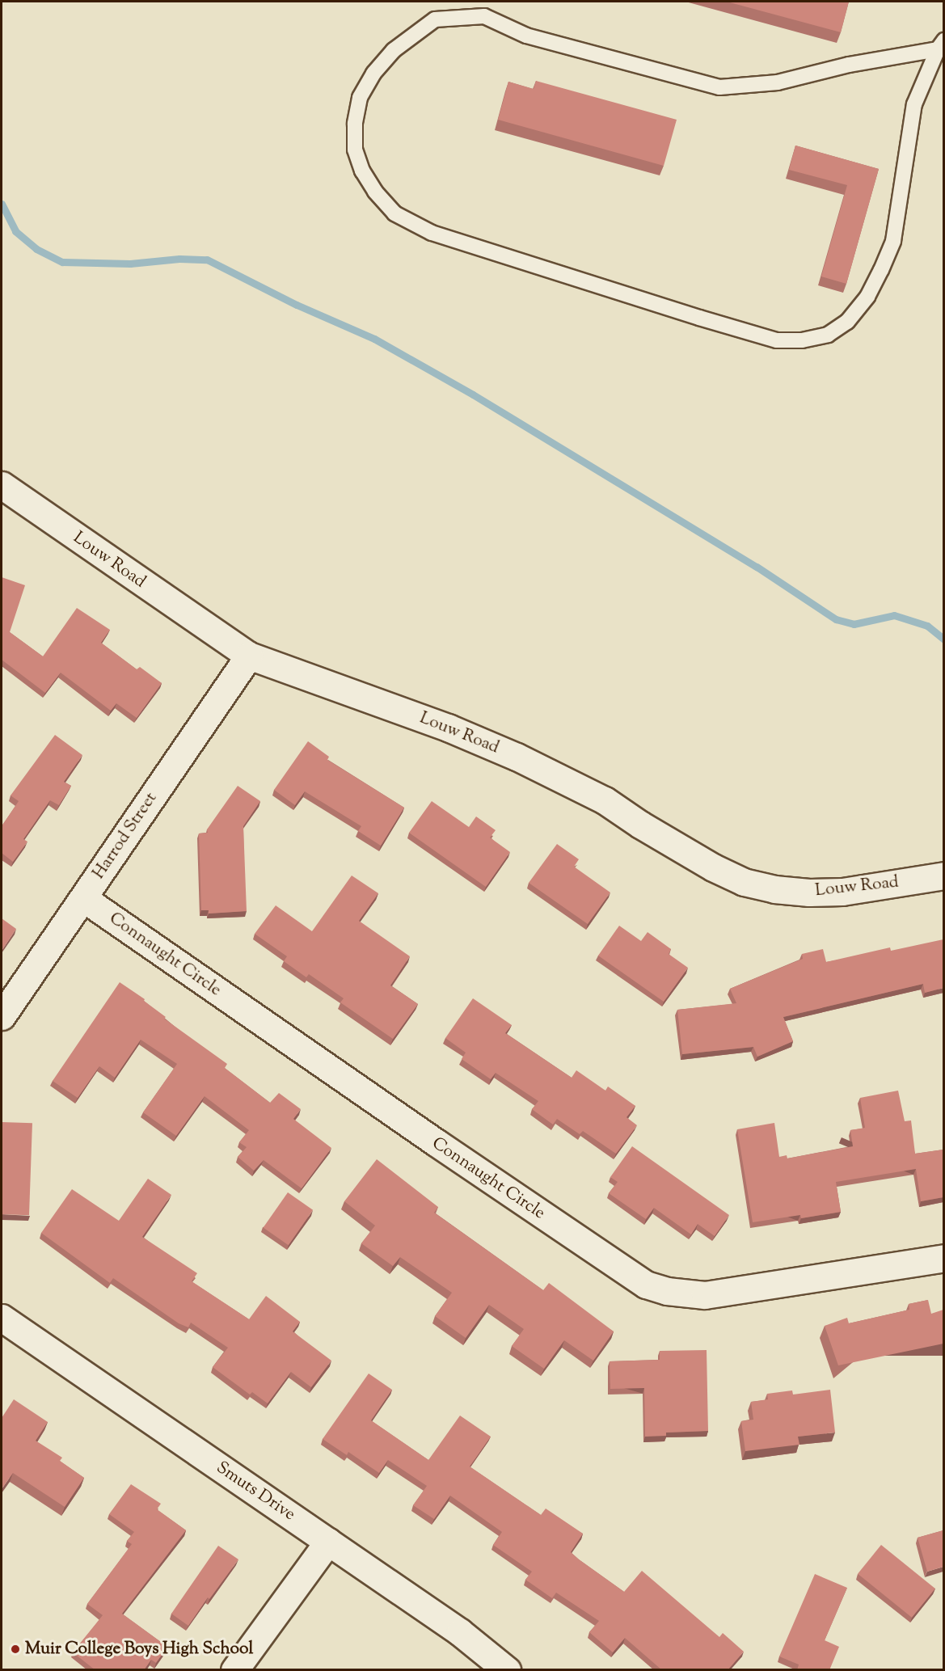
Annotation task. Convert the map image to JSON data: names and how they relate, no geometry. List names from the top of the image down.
{
  "streets": {
    "street": [
      "Louw Road",
      "Harrod Street",
      "Connaught Circle",
      "Smuts Drive"
    ]
  },
  "crossings": [
    ["Louw Road", "Harrod Street"],
    ["Harrod Street", "Connaught Circle"]
  ],
  "places": ["Muir College Boys High School"]
}
